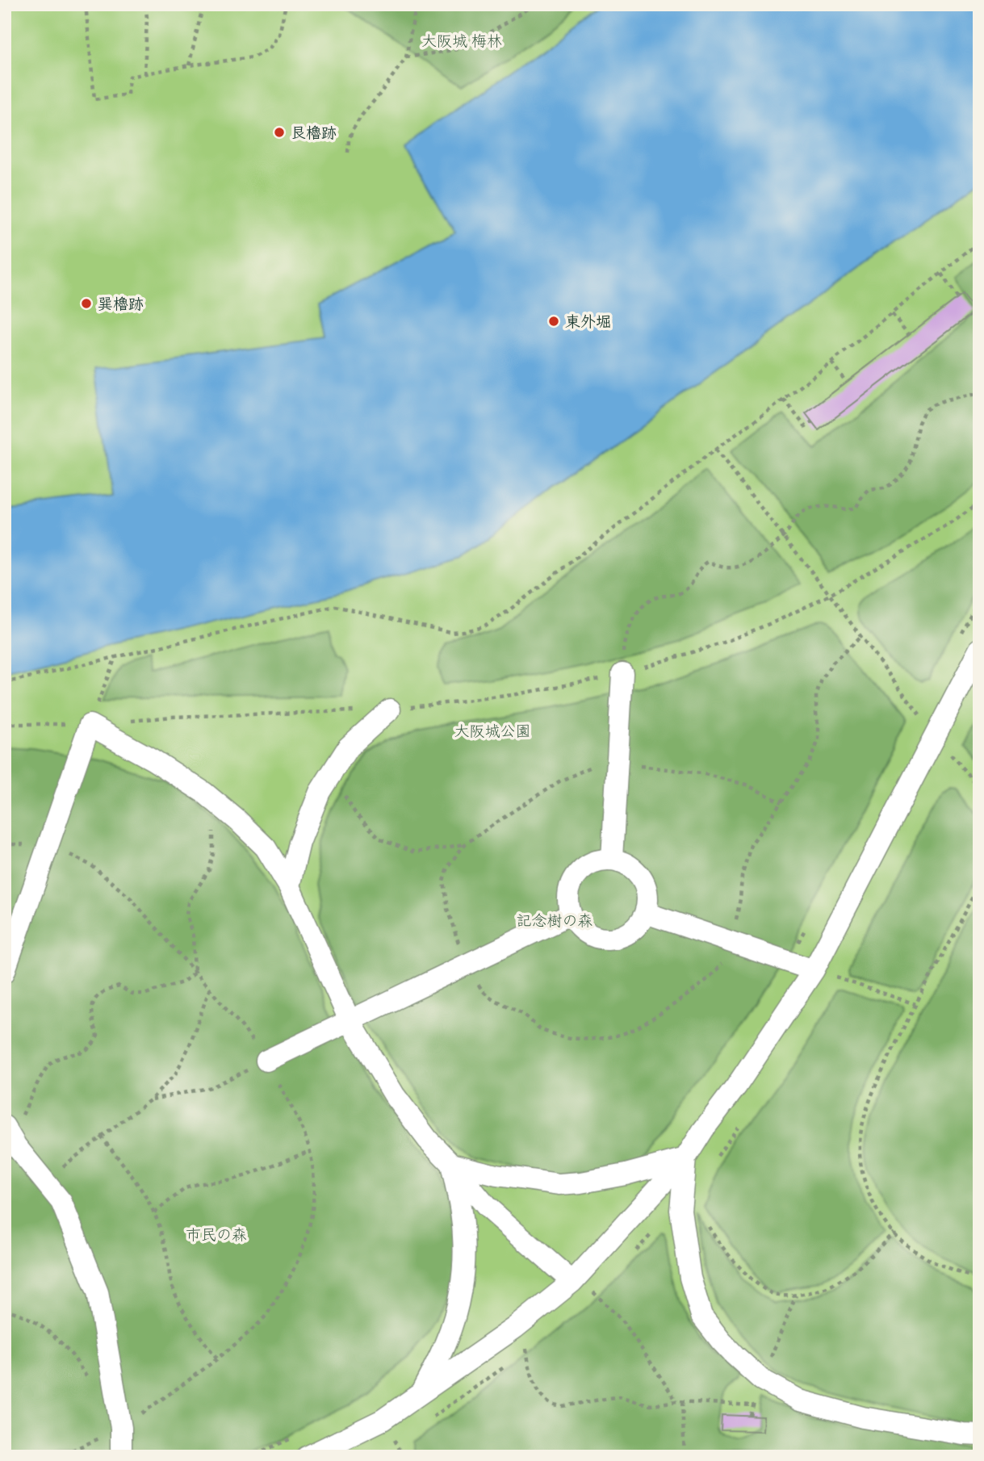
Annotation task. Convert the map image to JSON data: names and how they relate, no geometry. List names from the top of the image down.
{
  "parks": [
    "大阪城 梅林",
    "大阪城公園",
    "記念樹の森",
    "市民の森"
  ],
  "places": ["艮櫓跡", "巽櫓跡", "東外堀"]
}
